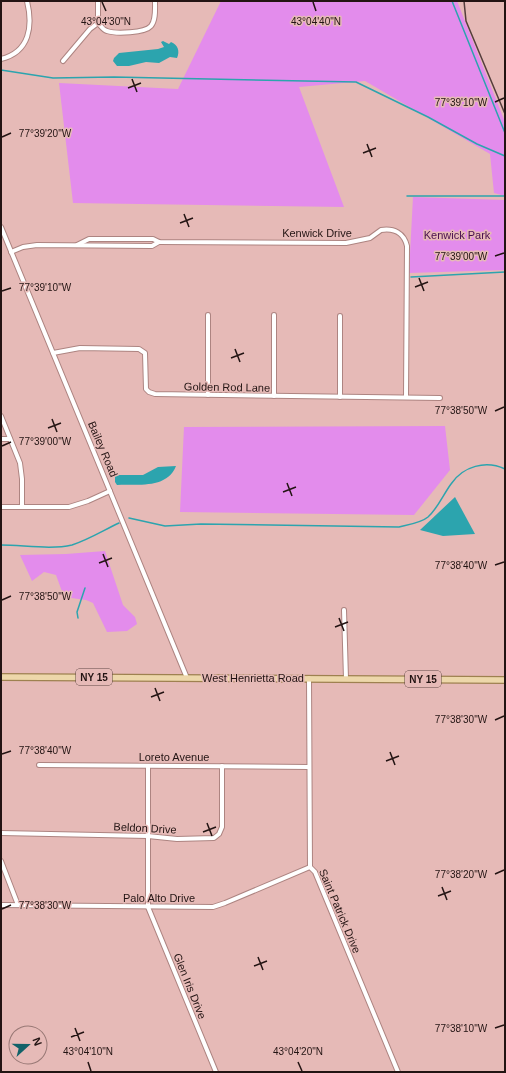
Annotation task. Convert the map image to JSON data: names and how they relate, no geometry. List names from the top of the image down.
{
  "streets": {
    "main road": ["NY 15", "West Henrietta Road"],
    "street": [
      "Kenwick Drive",
      "Golden Rod Lane",
      "Bailey Road",
      "Loreto Avenue",
      "Beldon Drive",
      "Palo Alto Drive",
      "Saint Patrick Drive",
      "Glen Iris Drive"
    ]
  },
  "crossings": [
    ["Kenwick Drive", "Golden Rod Lane"],
    ["Kenwick Drive", "Bailey Road"],
    ["Golden Rod Lane", "Bailey Road"],
    ["Bailey Road", "West Henrietta Road"],
    ["West Henrietta Road", "Saint Patrick Drive"],
    ["Loreto Avenue", "Beldon Drive"],
    ["Loreto Avenue", "Saint Patrick Drive"],
    ["Palo Alto Drive", "Saint Patrick Drive"],
    ["Palo Alto Drive", "Glen Iris Drive"]
  ],
  "parks": ["Kenwick Park"],
  "north": "right",
  "coordinates": [
    "43°04'30\"N",
    "43°04'40\"N",
    "77°39'10\"W",
    "77°39'20\"W",
    "77°39'00\"W",
    "77°38'50\"W",
    "77°38'40\"W",
    "77°38'30\"W",
    "77°38'20\"W",
    "77°38'10\"W",
    "43°04'10\"N",
    "43°04'20\"N"
  ]
}
